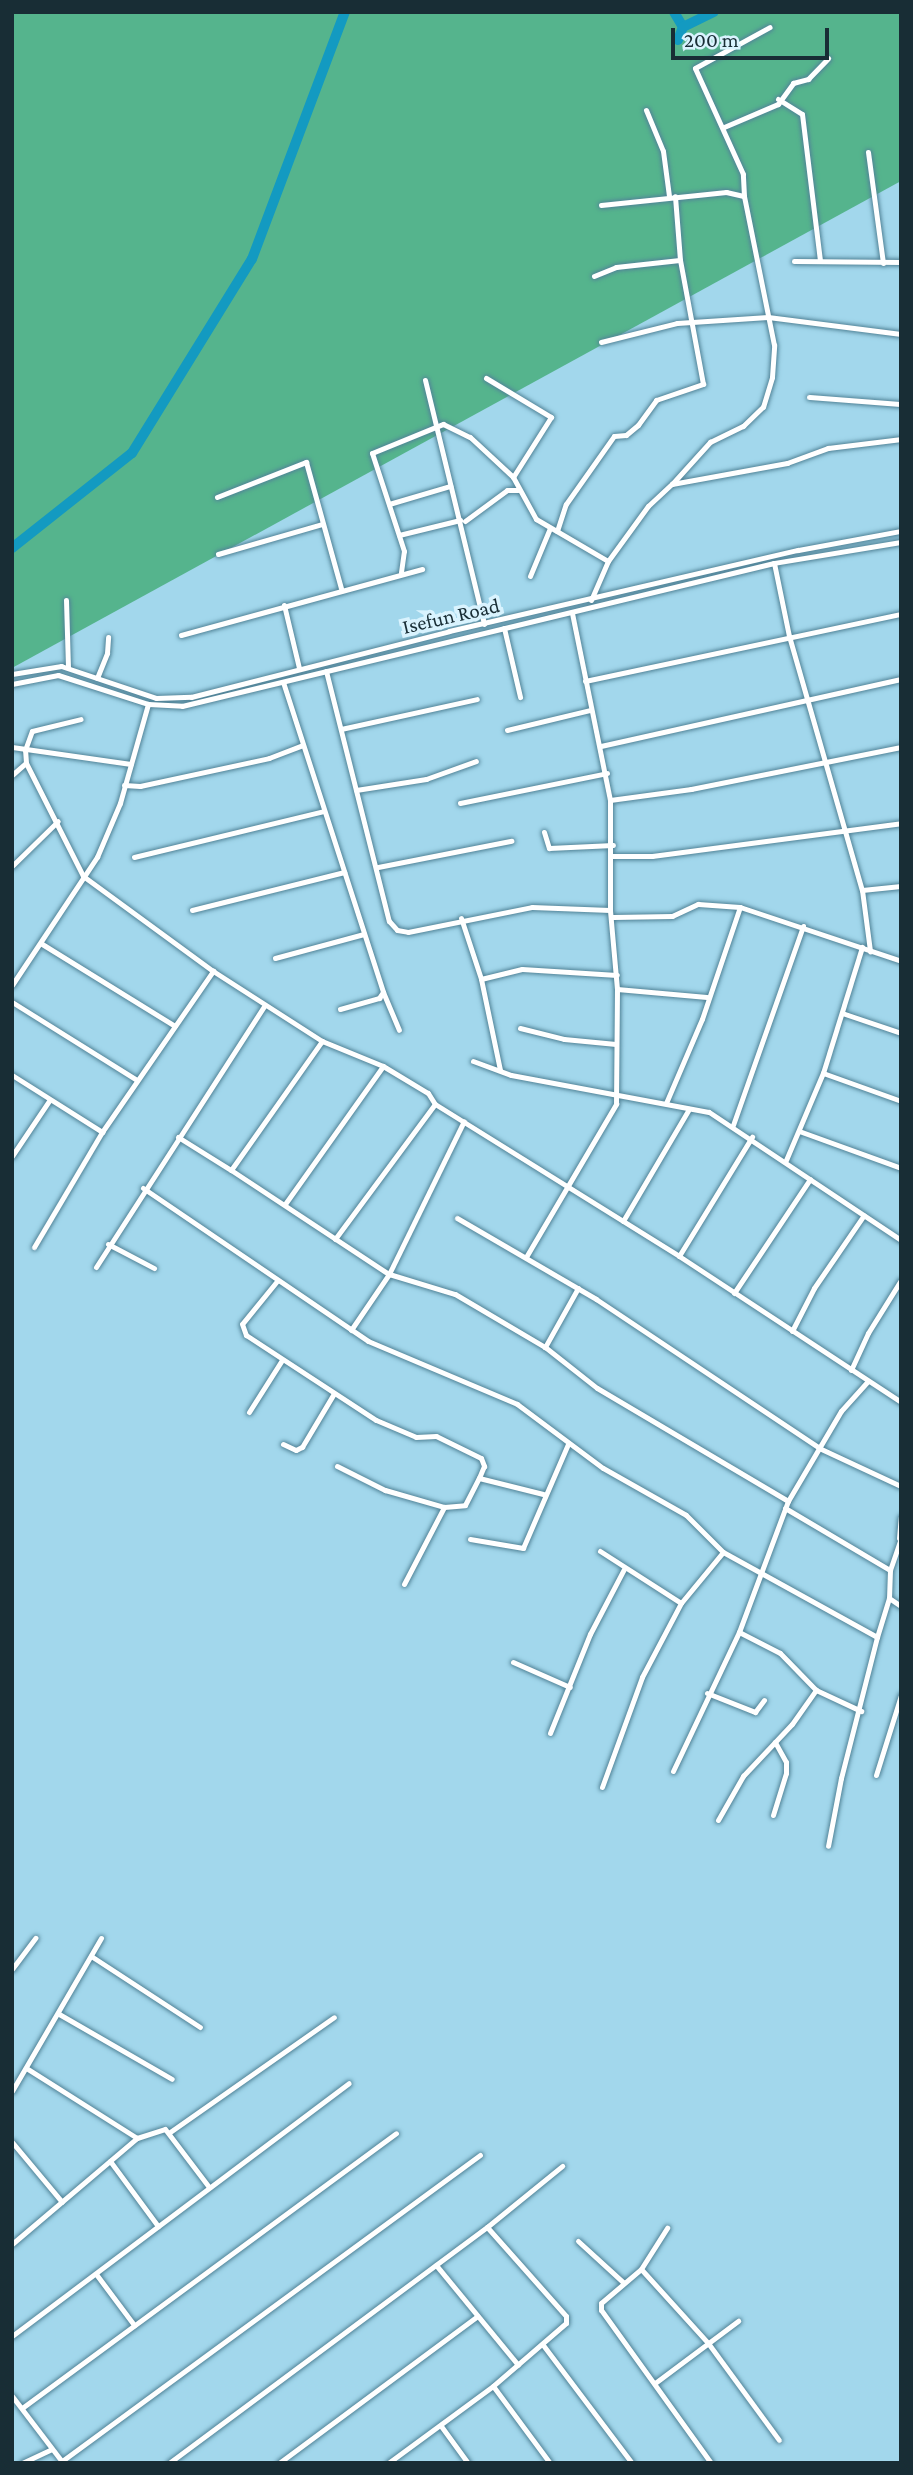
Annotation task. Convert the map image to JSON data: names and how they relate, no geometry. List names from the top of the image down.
{
  "streets": {
    "street": ["Isefun Road"]
  },
  "scale_bar": "200 m"
}
